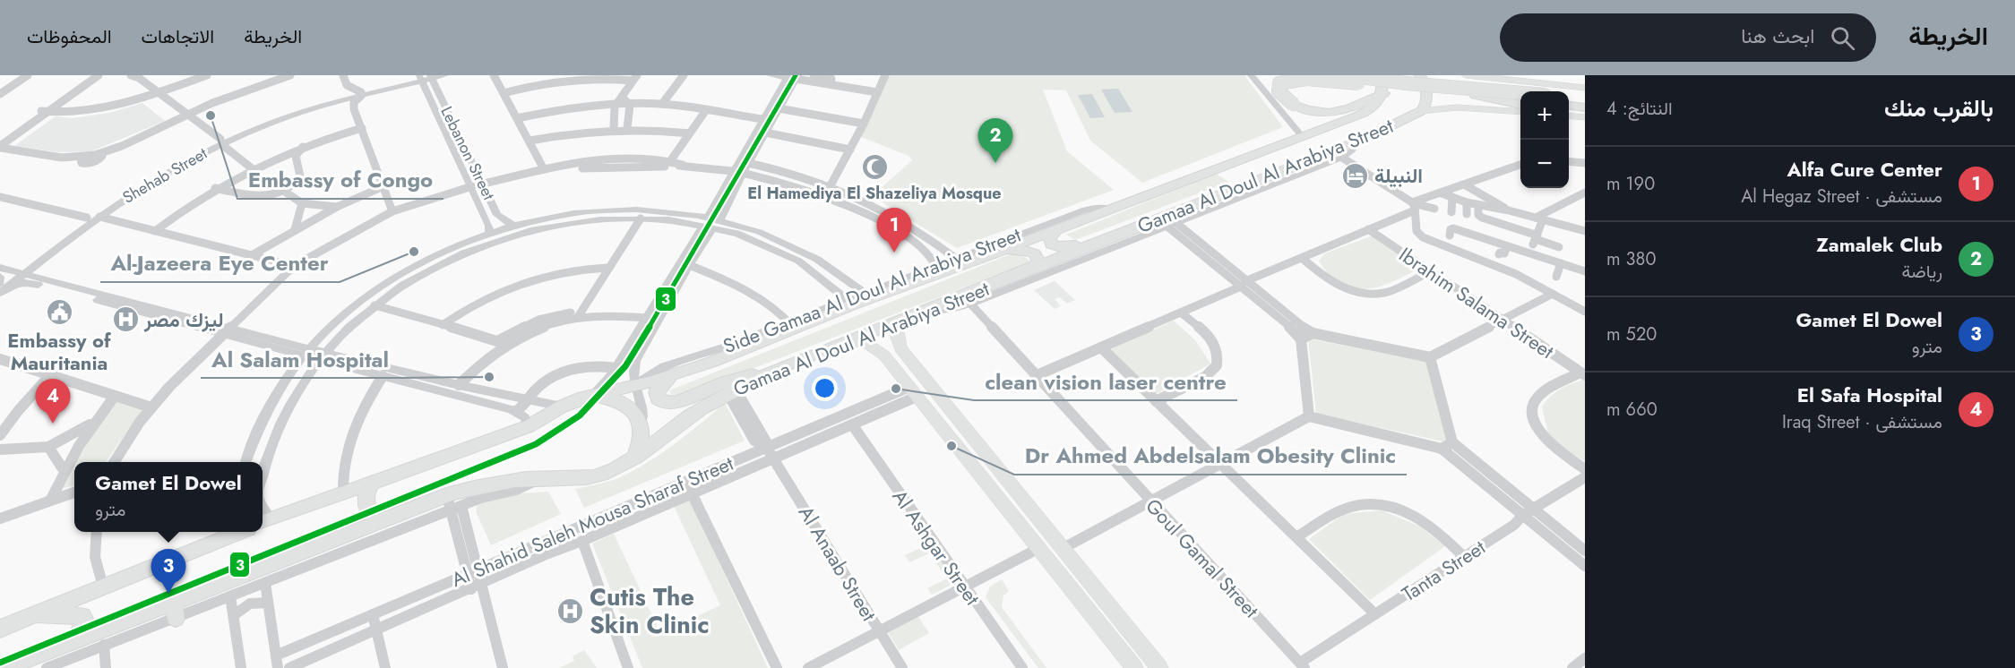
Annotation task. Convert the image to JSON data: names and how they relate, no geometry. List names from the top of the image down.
{
  "streets": {
    "main road": ["Gamaa Al Doul Al Arabiya Street"],
    "street": [
      "Lebanon Street",
      "Shehab Street",
      "Side Gamaa Al Doul Al Arabiya Street",
      "Ibrahim Salama Street",
      "Al Shahid Saleh Mousa Sharaf Street",
      "Al Ashgar Street",
      "Goul Gamal Street",
      "Al Anaab Street",
      "Tanta Street"
    ]
  },
  "crossings": [
    ["Lebanon Street", "Shehab Street"],
    ["Gamaa Al Doul Al Arabiya Street", "Side Gamaa Al Doul Al Arabiya Street"],
    ["Side Gamaa Al Doul Al Arabiya Street", "Goul Gamal Street"],
    ["Al Shahid Saleh Mousa Sharaf Street", "Al Ashgar Street"],
    ["Al Shahid Saleh Mousa Sharaf Street", "Al Anaab Street"],
    ["Goul Gamal Street", "Tanta Street"]
  ],
  "places": {
    "other": [
      "Embassy of Congo",
      "Al-Jazeera Eye Center",
      "Al Salam Hospital",
      "clean vision laser centre",
      "Dr Ahmed Abdelsalam Obesity Clinic"
    ],
    "mosque": ["El Hamediya El Shazeliya Mosque"],
    "hotel": ["النبيلة"],
    "public building": ["Embassy of Mauritania"],
    "hospital": ["ليزك مصر", "Cutis The Skin Clinic"]
  },
  "lines": ["transit line 3"],
  "page": {
    "header": "الخريطة",
    "search": "ابحث هنا",
    "nav": ["الخريطة", "الاتجاهات", "المحفوظات"],
    "heading": ["بالقرب منك", "النتائج: 4"],
    "map_buttons": ["+", "−"],
    "pins": [
      "2",
      "1",
      "4",
      "3"
    ],
    "list": [
      {
        "mark": "1",
        "name": "Alfa Cure Center",
        "note": "مستشفى · Al Hegaz Street",
        "value": "190 m"
      },
      {
        "mark": "2",
        "name": "Zamalek Club",
        "note": "رياضة",
        "value": "380 m"
      },
      {
        "mark": "3",
        "name": "Gamet El Dowel",
        "note": "مترو",
        "value": "520 m"
      },
      {
        "mark": "4",
        "name": "El Safa Hospital",
        "note": "مستشفى · Iraq Street",
        "value": "660 m"
      }
    ],
    "popup": ["Gamet El Dowel", "مترو"]
  }
}
